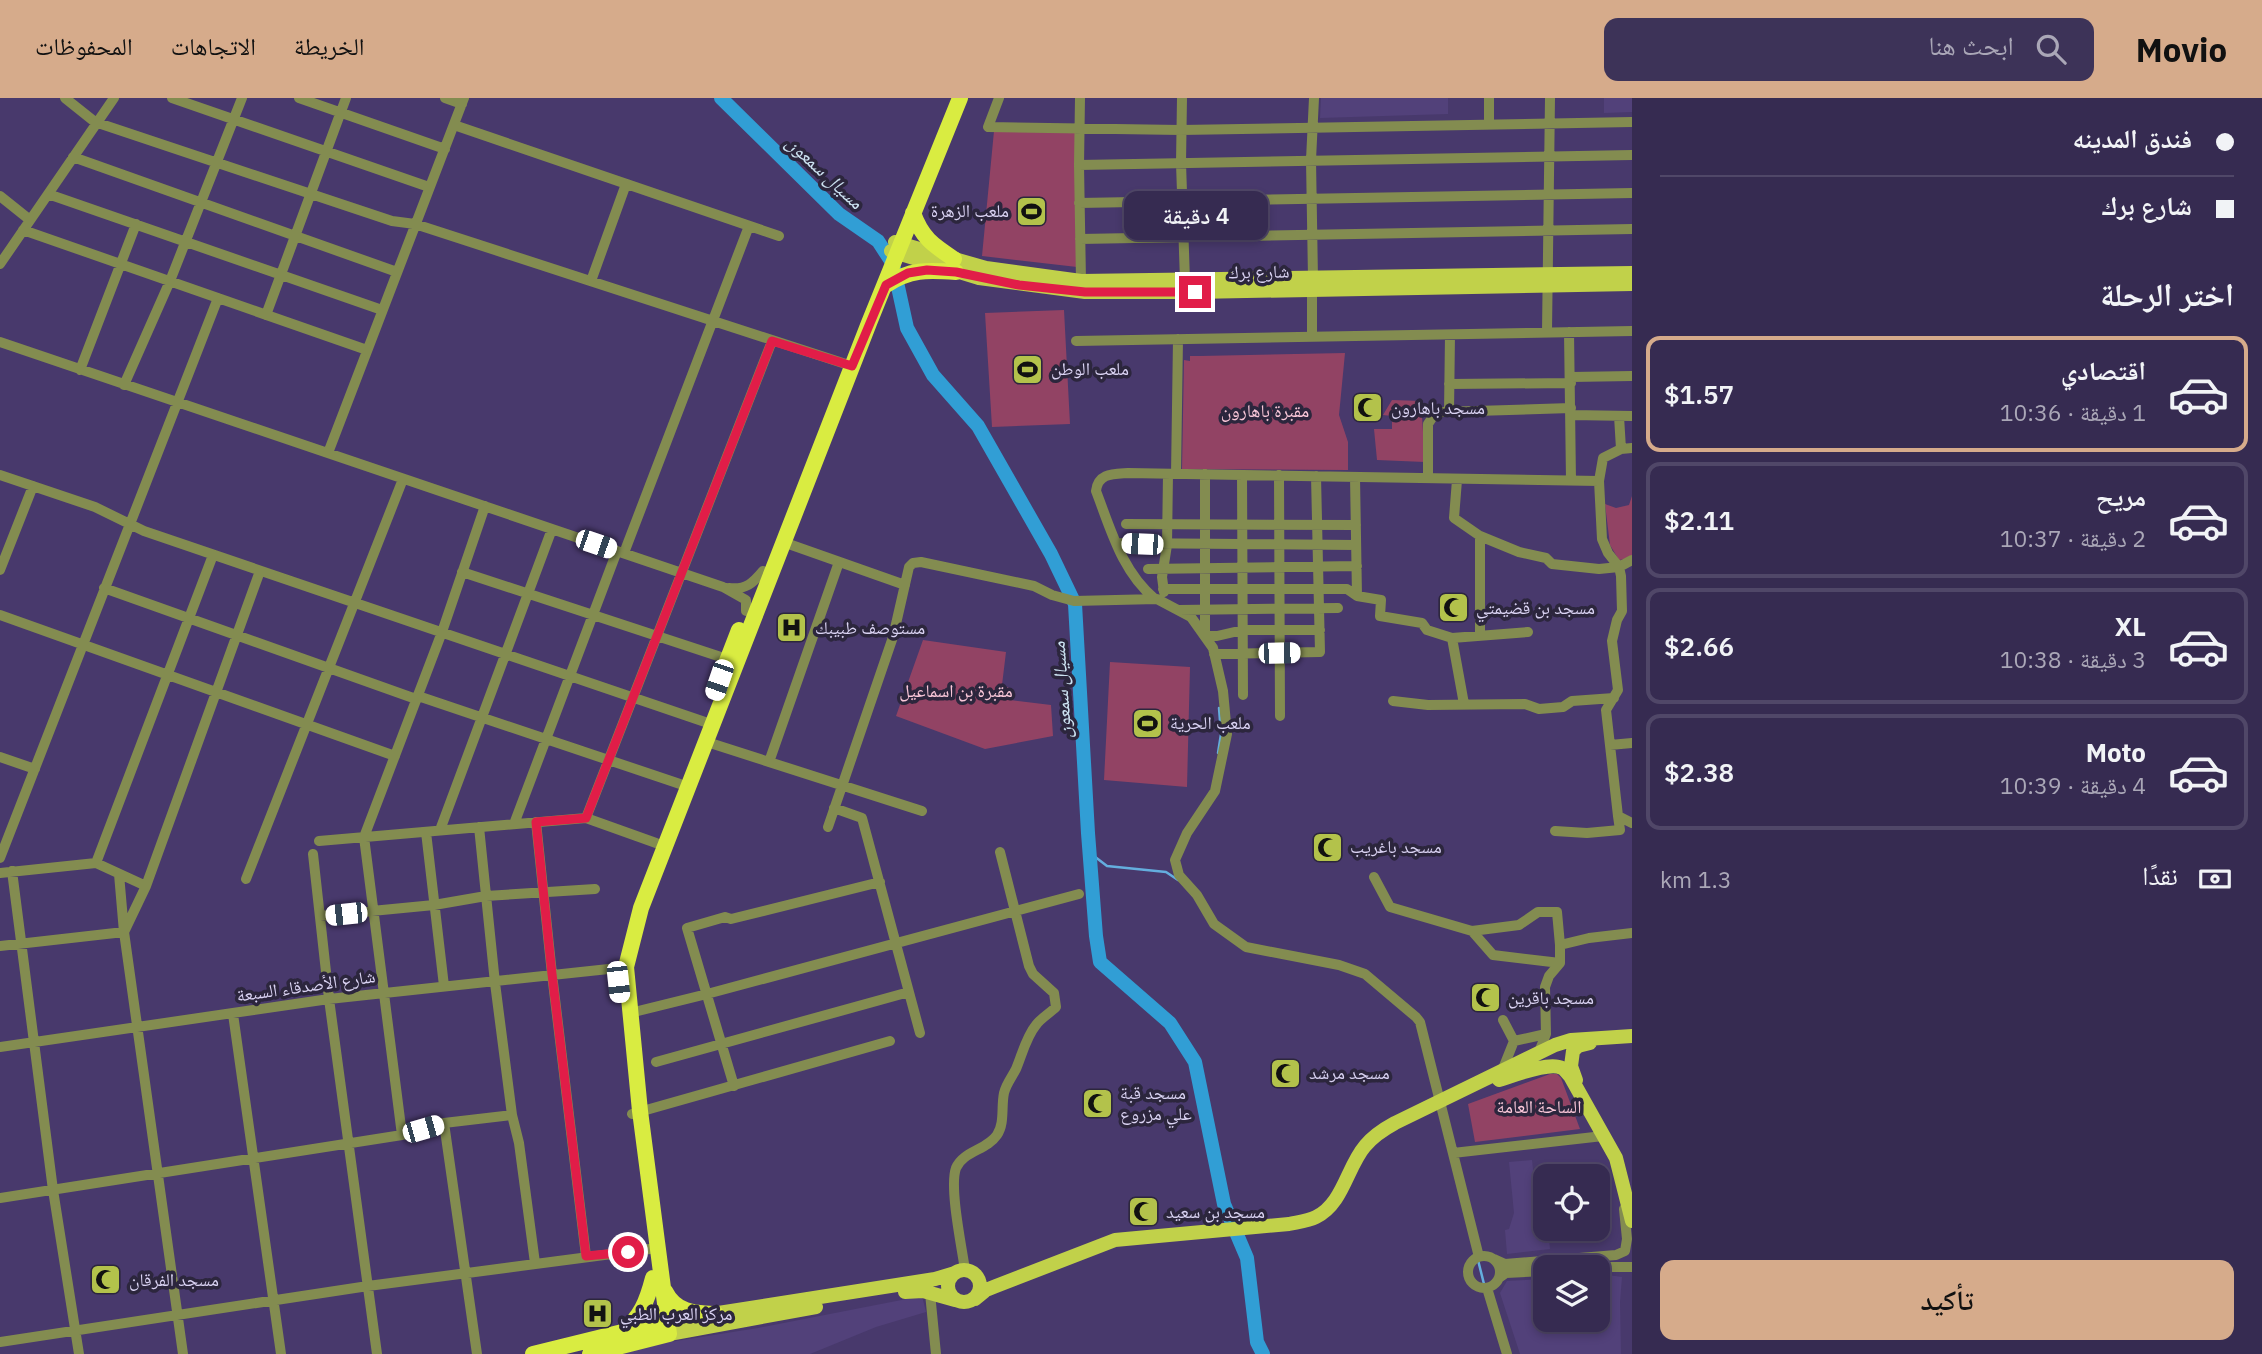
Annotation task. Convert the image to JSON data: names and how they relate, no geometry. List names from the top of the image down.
{
  "streets": {
    "main road": ["شارع برك"],
    "street": ["شارع الأصدقاء السبعة"]
  },
  "water": ["مسيال سمعون"],
  "parks": ["مقبرة باهارون", "مقبرة بن اسماعيل", "الساحة العامة"],
  "places": {
    "sports": ["ملعب الزهرة", "ملعب الوطن", "ملعب الحرية"],
    "mosque": [
      "مسجد باهارون",
      "مسجد بن قضيمتي",
      "مسجد باغريب",
      "مسجد باقرين",
      "مسجد مرشد",
      "مسجد قبة علي مزروع",
      "مسجد بن سعيد",
      "مسجد الفرقان"
    ],
    "hospital": ["مستوصف طبيبك", "مركز العرب الطبي"]
  },
  "page": {
    "header": "Movio",
    "search": "ابحث هنا",
    "nav": ["الخريطة", "الاتجاهات", "المحفوظات"],
    "banner": ["فندق المدينه", "شارع برك"],
    "bubble": "4 دقيقة",
    "heading": "اختر الرحلة",
    "list": [
      {
        "name": "اقتصادي",
        "note": "1 دقيقة · 10:36",
        "value": "$1.57"
      },
      {
        "name": "مريح",
        "note": "2 دقيقة · 10:37",
        "value": "$2.11"
      },
      {
        "name": "XL",
        "note": "3 دقيقة · 10:38",
        "value": "$2.66"
      },
      {
        "name": "Moto",
        "note": "4 دقيقة · 10:39",
        "value": "$2.38"
      }
    ],
    "pay": ["نقدًا", "1.3 km"],
    "buttons": "تأكيد"
  }
}
